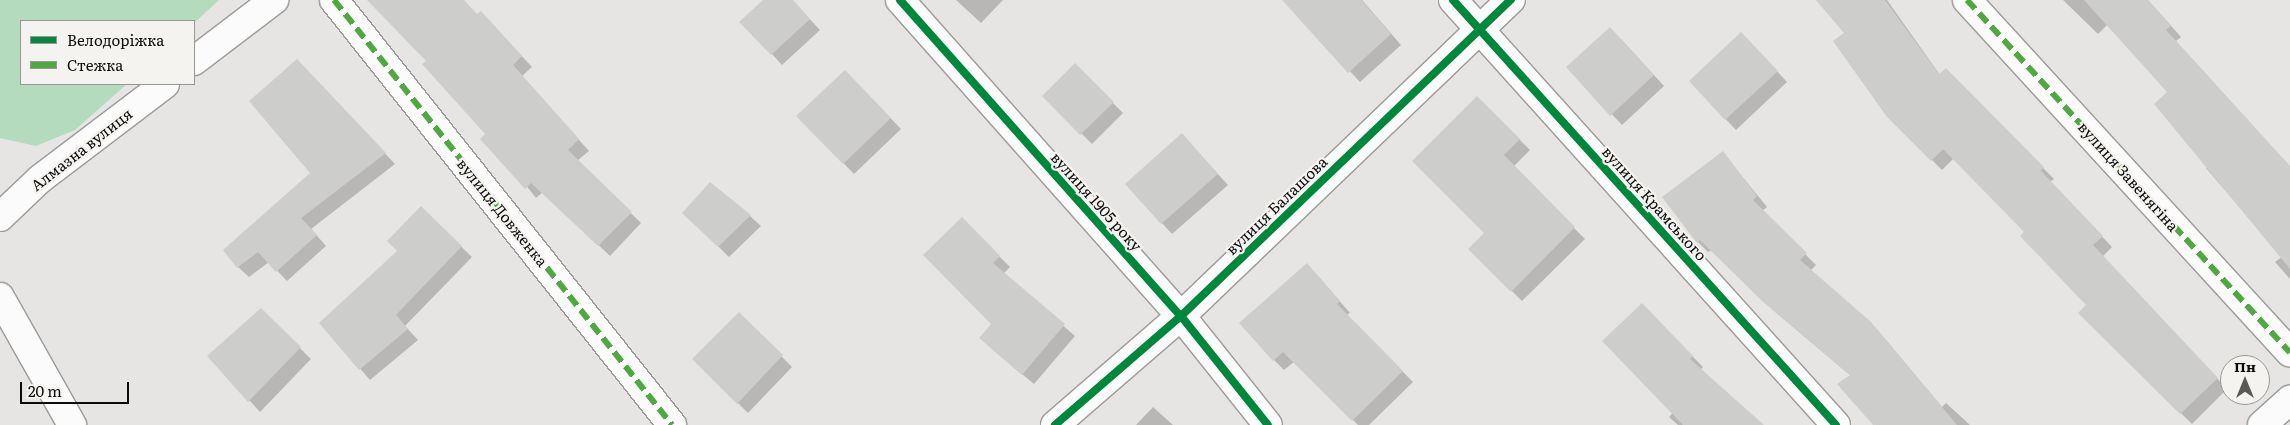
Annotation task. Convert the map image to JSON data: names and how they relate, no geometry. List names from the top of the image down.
{
  "streets": {
    "street": [
      "Алмазна вулиця",
      "вулиця Завенягіна",
      "вулиця 1905 року",
      "вулиця Крамського",
      "вулиця Балашова",
      "вулиця Довженка"
    ]
  },
  "crossings": [
    ["вулиця 1905 року", "вулиця Балашова"],
    ["вулиця Крамського", "вулиця Балашова"]
  ],
  "legend": ["Велодоріжка", "Стежка"],
  "scale_bar": "20 m",
  "north": "top"
}
